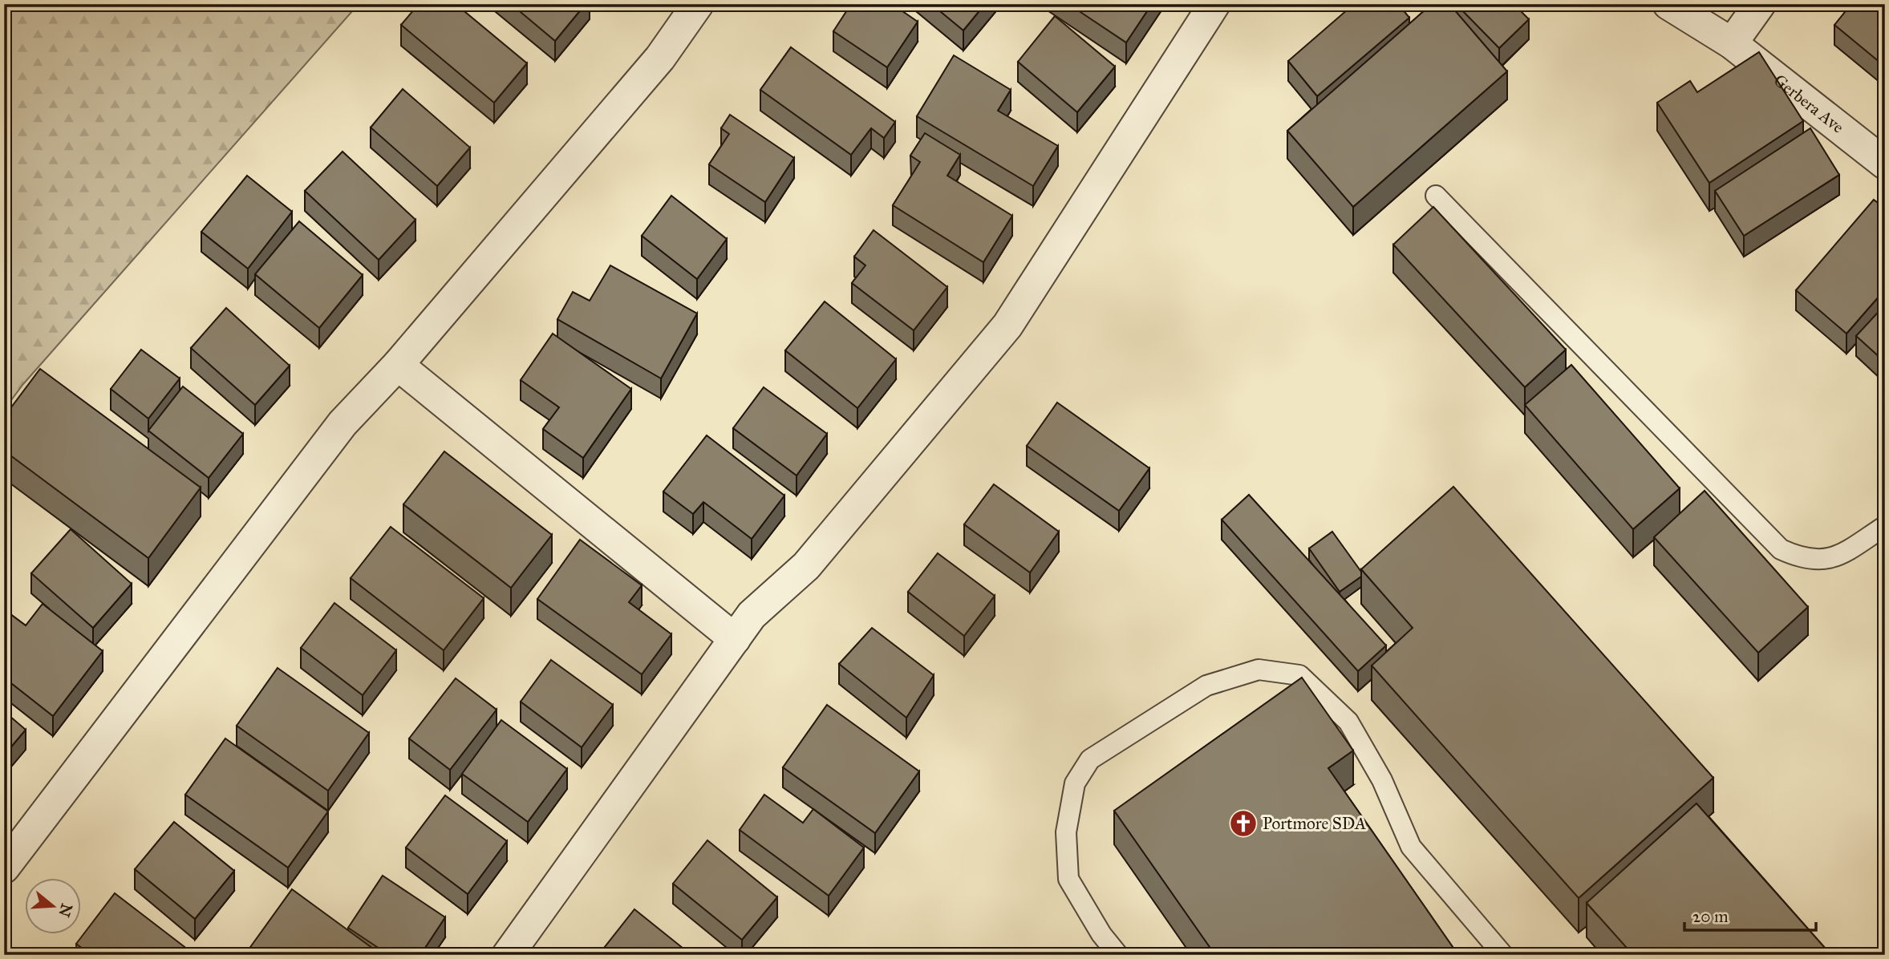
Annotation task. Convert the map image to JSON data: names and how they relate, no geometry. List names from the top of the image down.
{
  "streets": {
    "street": ["Gerbera Ave"]
  },
  "places": {
    "church": ["Portmore SDA"]
  },
  "scale_bar": "20 m",
  "north": "right"
}
